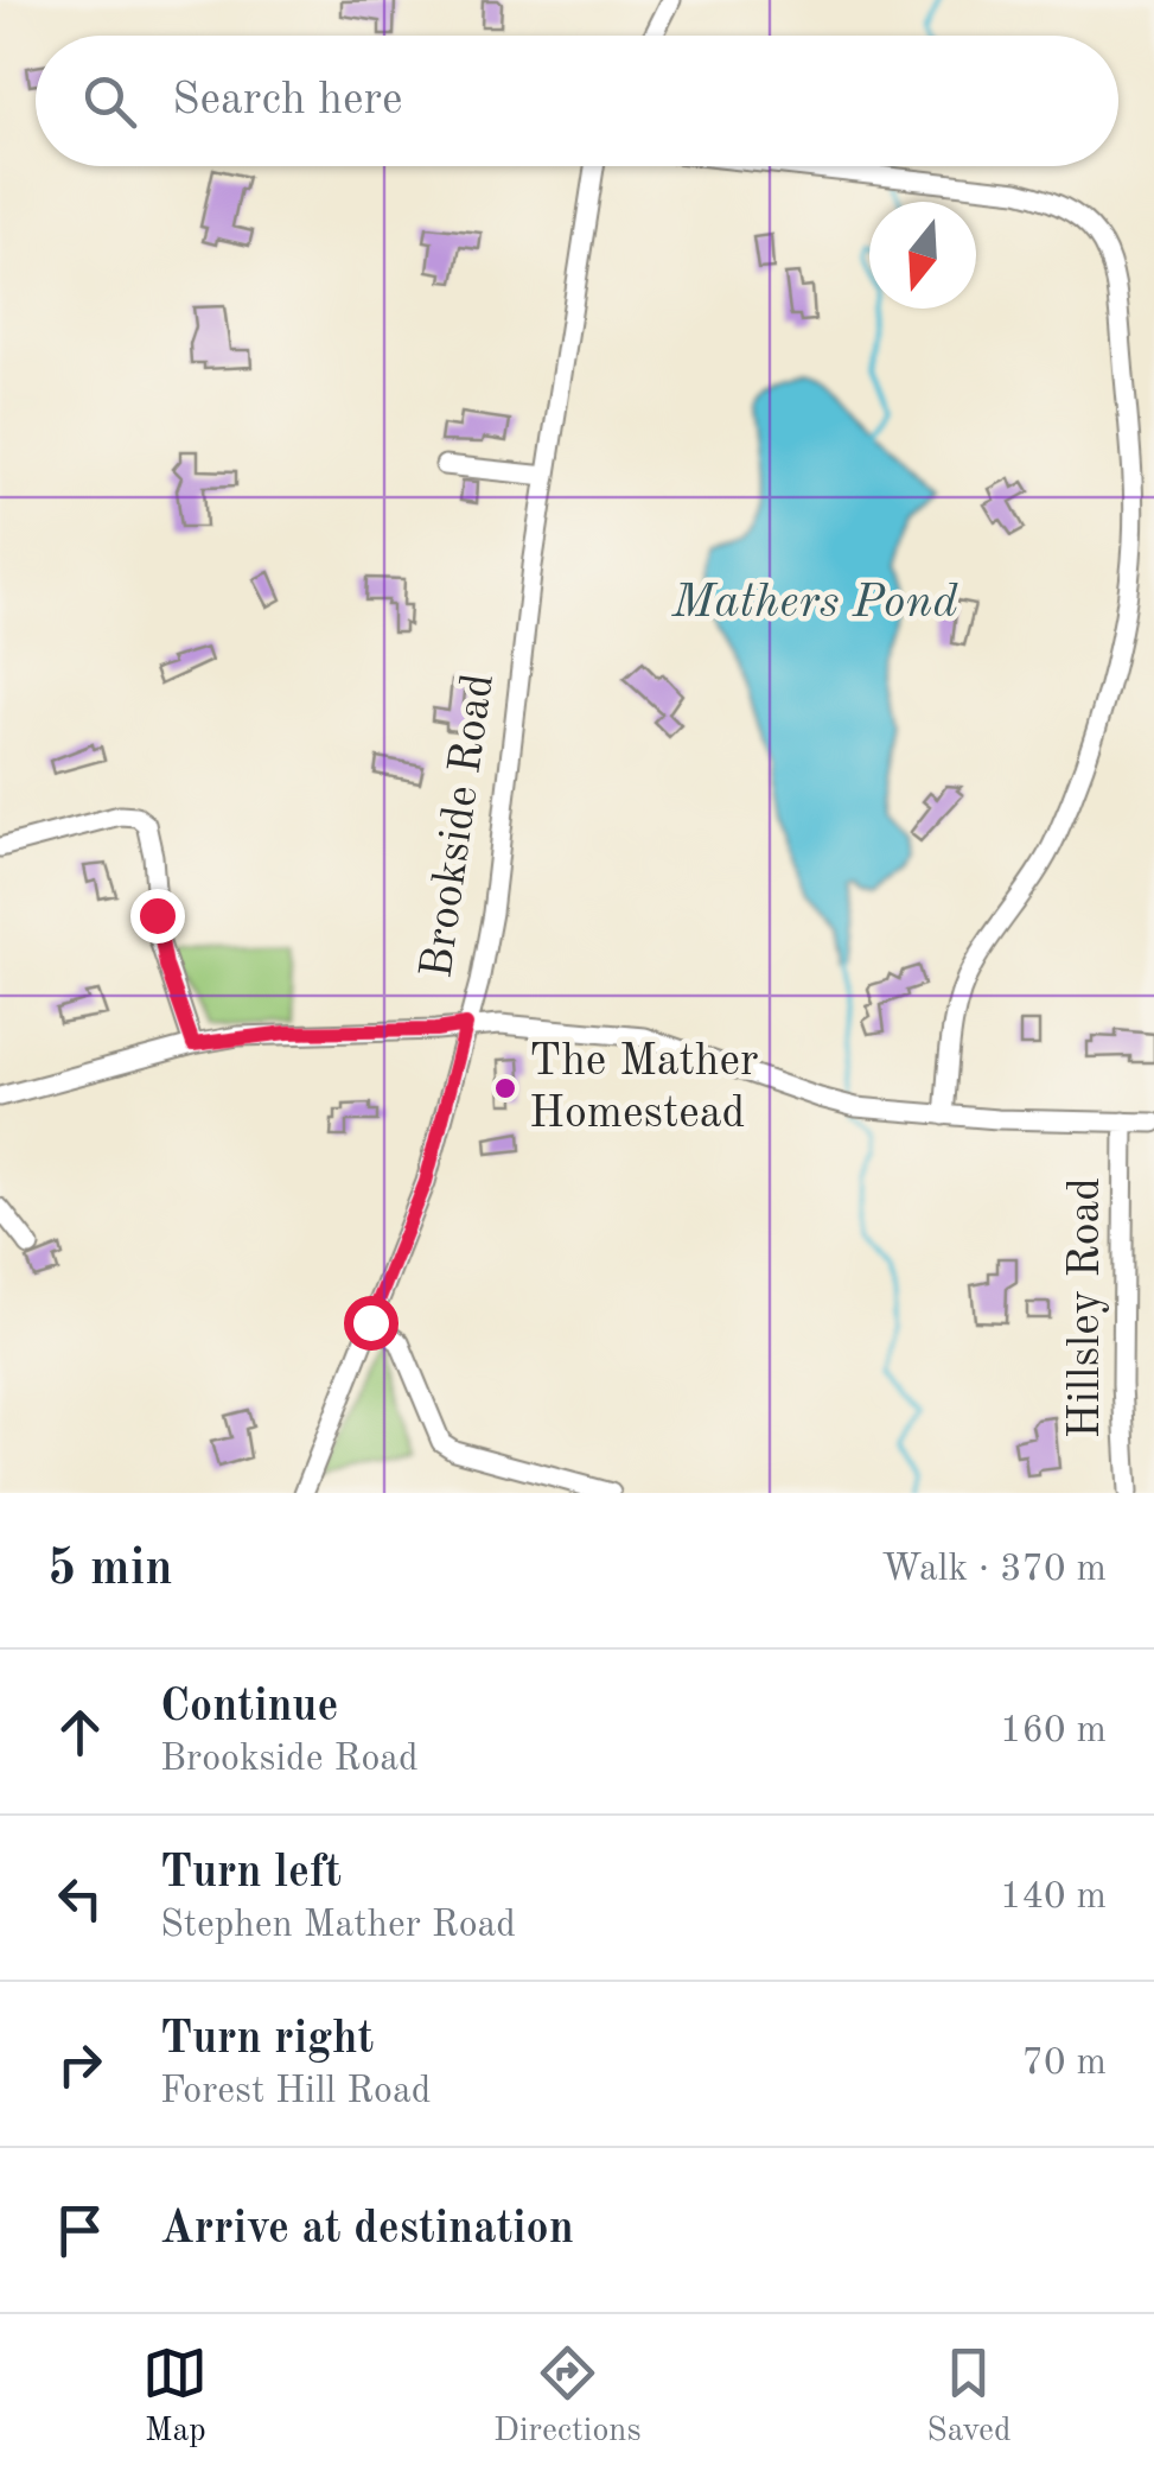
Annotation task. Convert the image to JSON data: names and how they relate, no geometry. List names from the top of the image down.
{
  "streets": {
    "street": ["Brookside Road", "Hillsley Road"]
  },
  "water": ["Mathers Pond"],
  "places": ["The Mather Homestead"],
  "north": "bottom",
  "page": {
    "search": "Search here",
    "heading": ["5 min", "Walk · 370 m"],
    "list": [
      ["Continue", "Brookside Road", "160 m"],
      ["Turn left", "Stephen Mather Road", "140 m"],
      ["Turn right", "Forest Hill Road", "70 m"],
      "Arrive at destination"
    ],
    "nav": ["Map", "Directions", "Saved"]
  }
}
